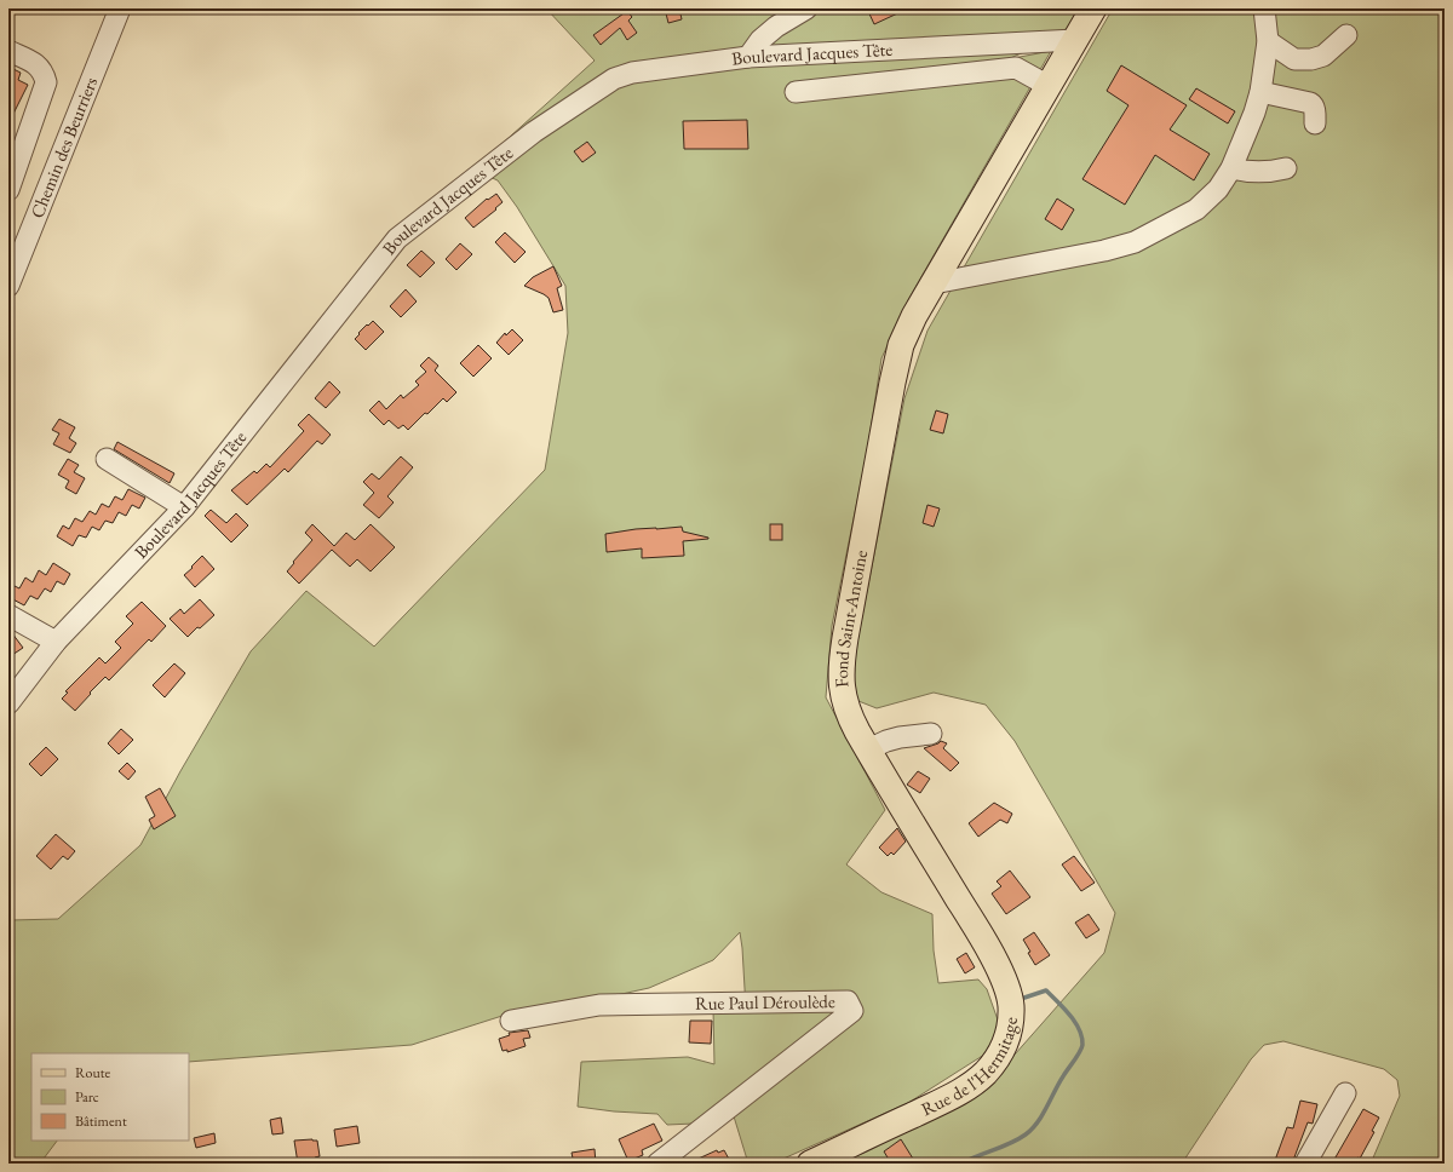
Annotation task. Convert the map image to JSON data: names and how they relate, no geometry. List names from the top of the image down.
{
  "streets": {
    "main road": ["Fond Saint-Antoine", "Rue de l'Hermitage"],
    "street": ["Boulevard Jacques Tête", "Chemin des Beurriers", "Rue Paul Déroulède"]
  },
  "crossings": [
    ["Boulevard Jacques Tête", "Fond Saint-Antoine"],
    ["Fond Saint-Antoine", "Rue de l'Hermitage"]
  ],
  "legend": ["Route", "Parc", "Bâtiment"]
}
